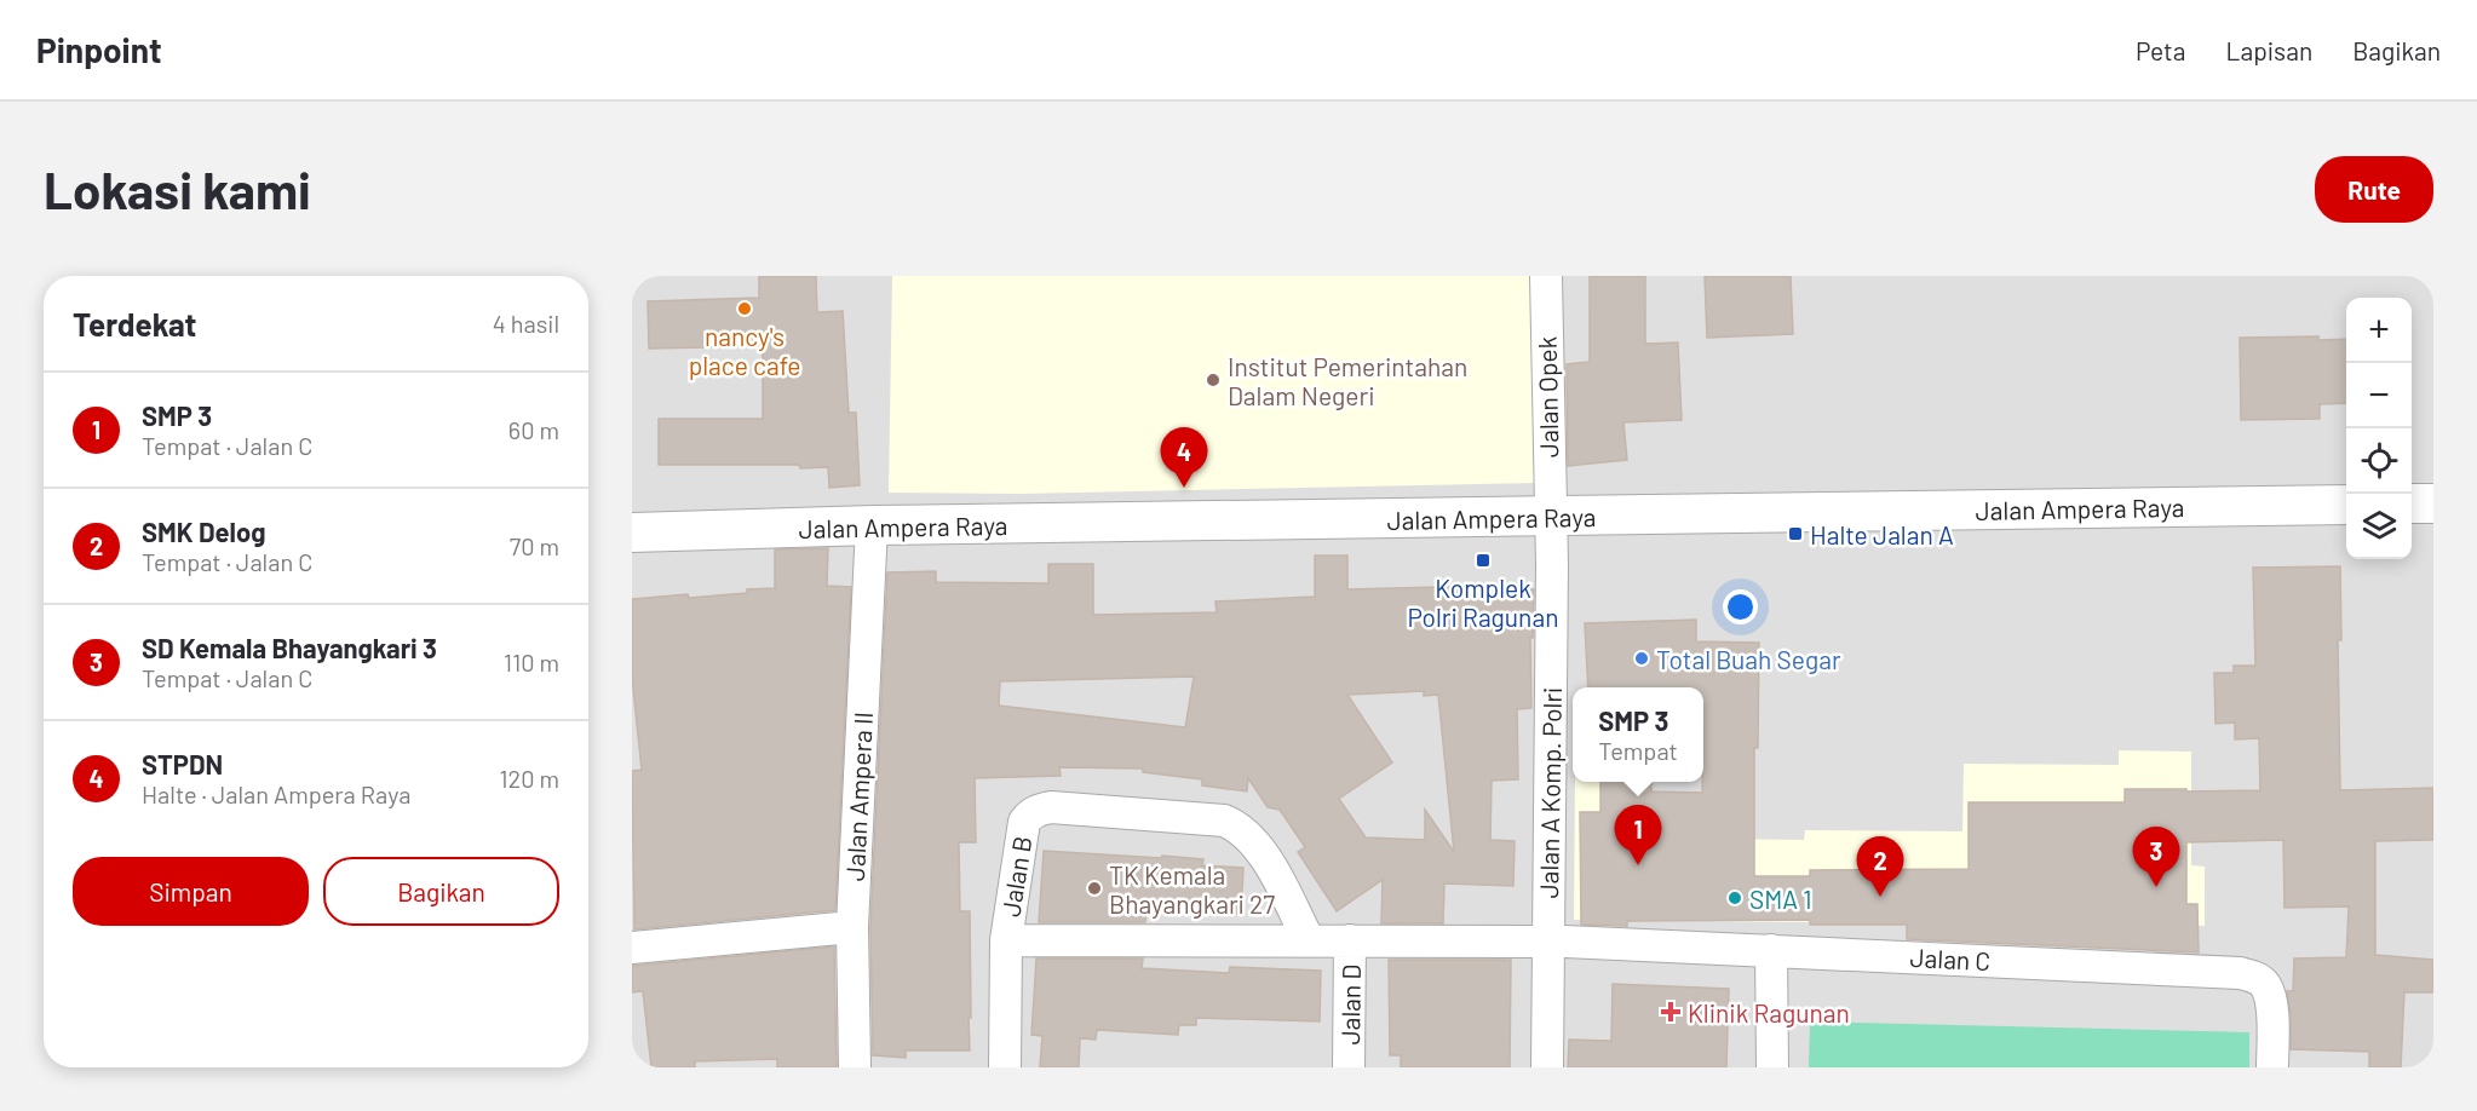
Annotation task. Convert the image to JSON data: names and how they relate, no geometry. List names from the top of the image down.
{
  "streets": {
    "street": [
      "Jalan Opek",
      "Jalan Ampera Raya",
      "Jalan A Komp. Polri",
      "Jalan Ampera II",
      "Jalan B",
      "Jalan C",
      "Jalan D"
    ]
  },
  "crossings": [
    ["Jalan Opek", "Jalan Ampera Raya"],
    ["Jalan Opek", "Jalan A Komp. Polri"],
    ["Jalan Ampera Raya", "Jalan A Komp. Polri"],
    ["Jalan Ampera Raya", "Jalan Ampera II"],
    ["Jalan A Komp. Polri", "Jalan B"],
    ["Jalan A Komp. Polri", "Jalan C"],
    ["Jalan B", "Jalan C"],
    ["Jalan B", "Jalan D"]
  ],
  "places": {
    "other": [
      "nancy's place cafe",
      "Institut Pemerintahan Dalam Negeri",
      "Total Buah Segar",
      "TK Kemala Bhayangkari 27",
      "SMA 1"
    ],
    "transit": ["Halte Jalan A", "Komplek Polri Ragunan"],
    "health": ["Klinik Ragunan"]
  },
  "page": {
    "header": "Pinpoint",
    "nav": ["Peta", "Lapisan", "Bagikan"],
    "buttons": [
      "Rute",
      ["Simpan", "Bagikan"]
    ],
    "title": "Lokasi kami",
    "heading": ["Terdekat", "4 hasil"],
    "map_buttons": ["+", "−"],
    "list": [
      {
        "mark": "1",
        "name": "SMP 3",
        "note": "Tempat · Jalan C",
        "value": "60 m"
      },
      {
        "mark": "2",
        "name": "SMK Delog",
        "note": "Tempat · Jalan C",
        "value": "70 m"
      },
      {
        "mark": "3",
        "name": "SD Kemala Bhayangkari 3",
        "note": "Tempat · Jalan C",
        "value": "110 m"
      },
      {
        "mark": "4",
        "name": "STPDN",
        "note": "Halte · Jalan Ampera Raya",
        "value": "120 m"
      }
    ],
    "pins": [
      "4",
      "1",
      "3",
      "2"
    ],
    "popup": ["SMP 3", "Tempat"]
  }
}
